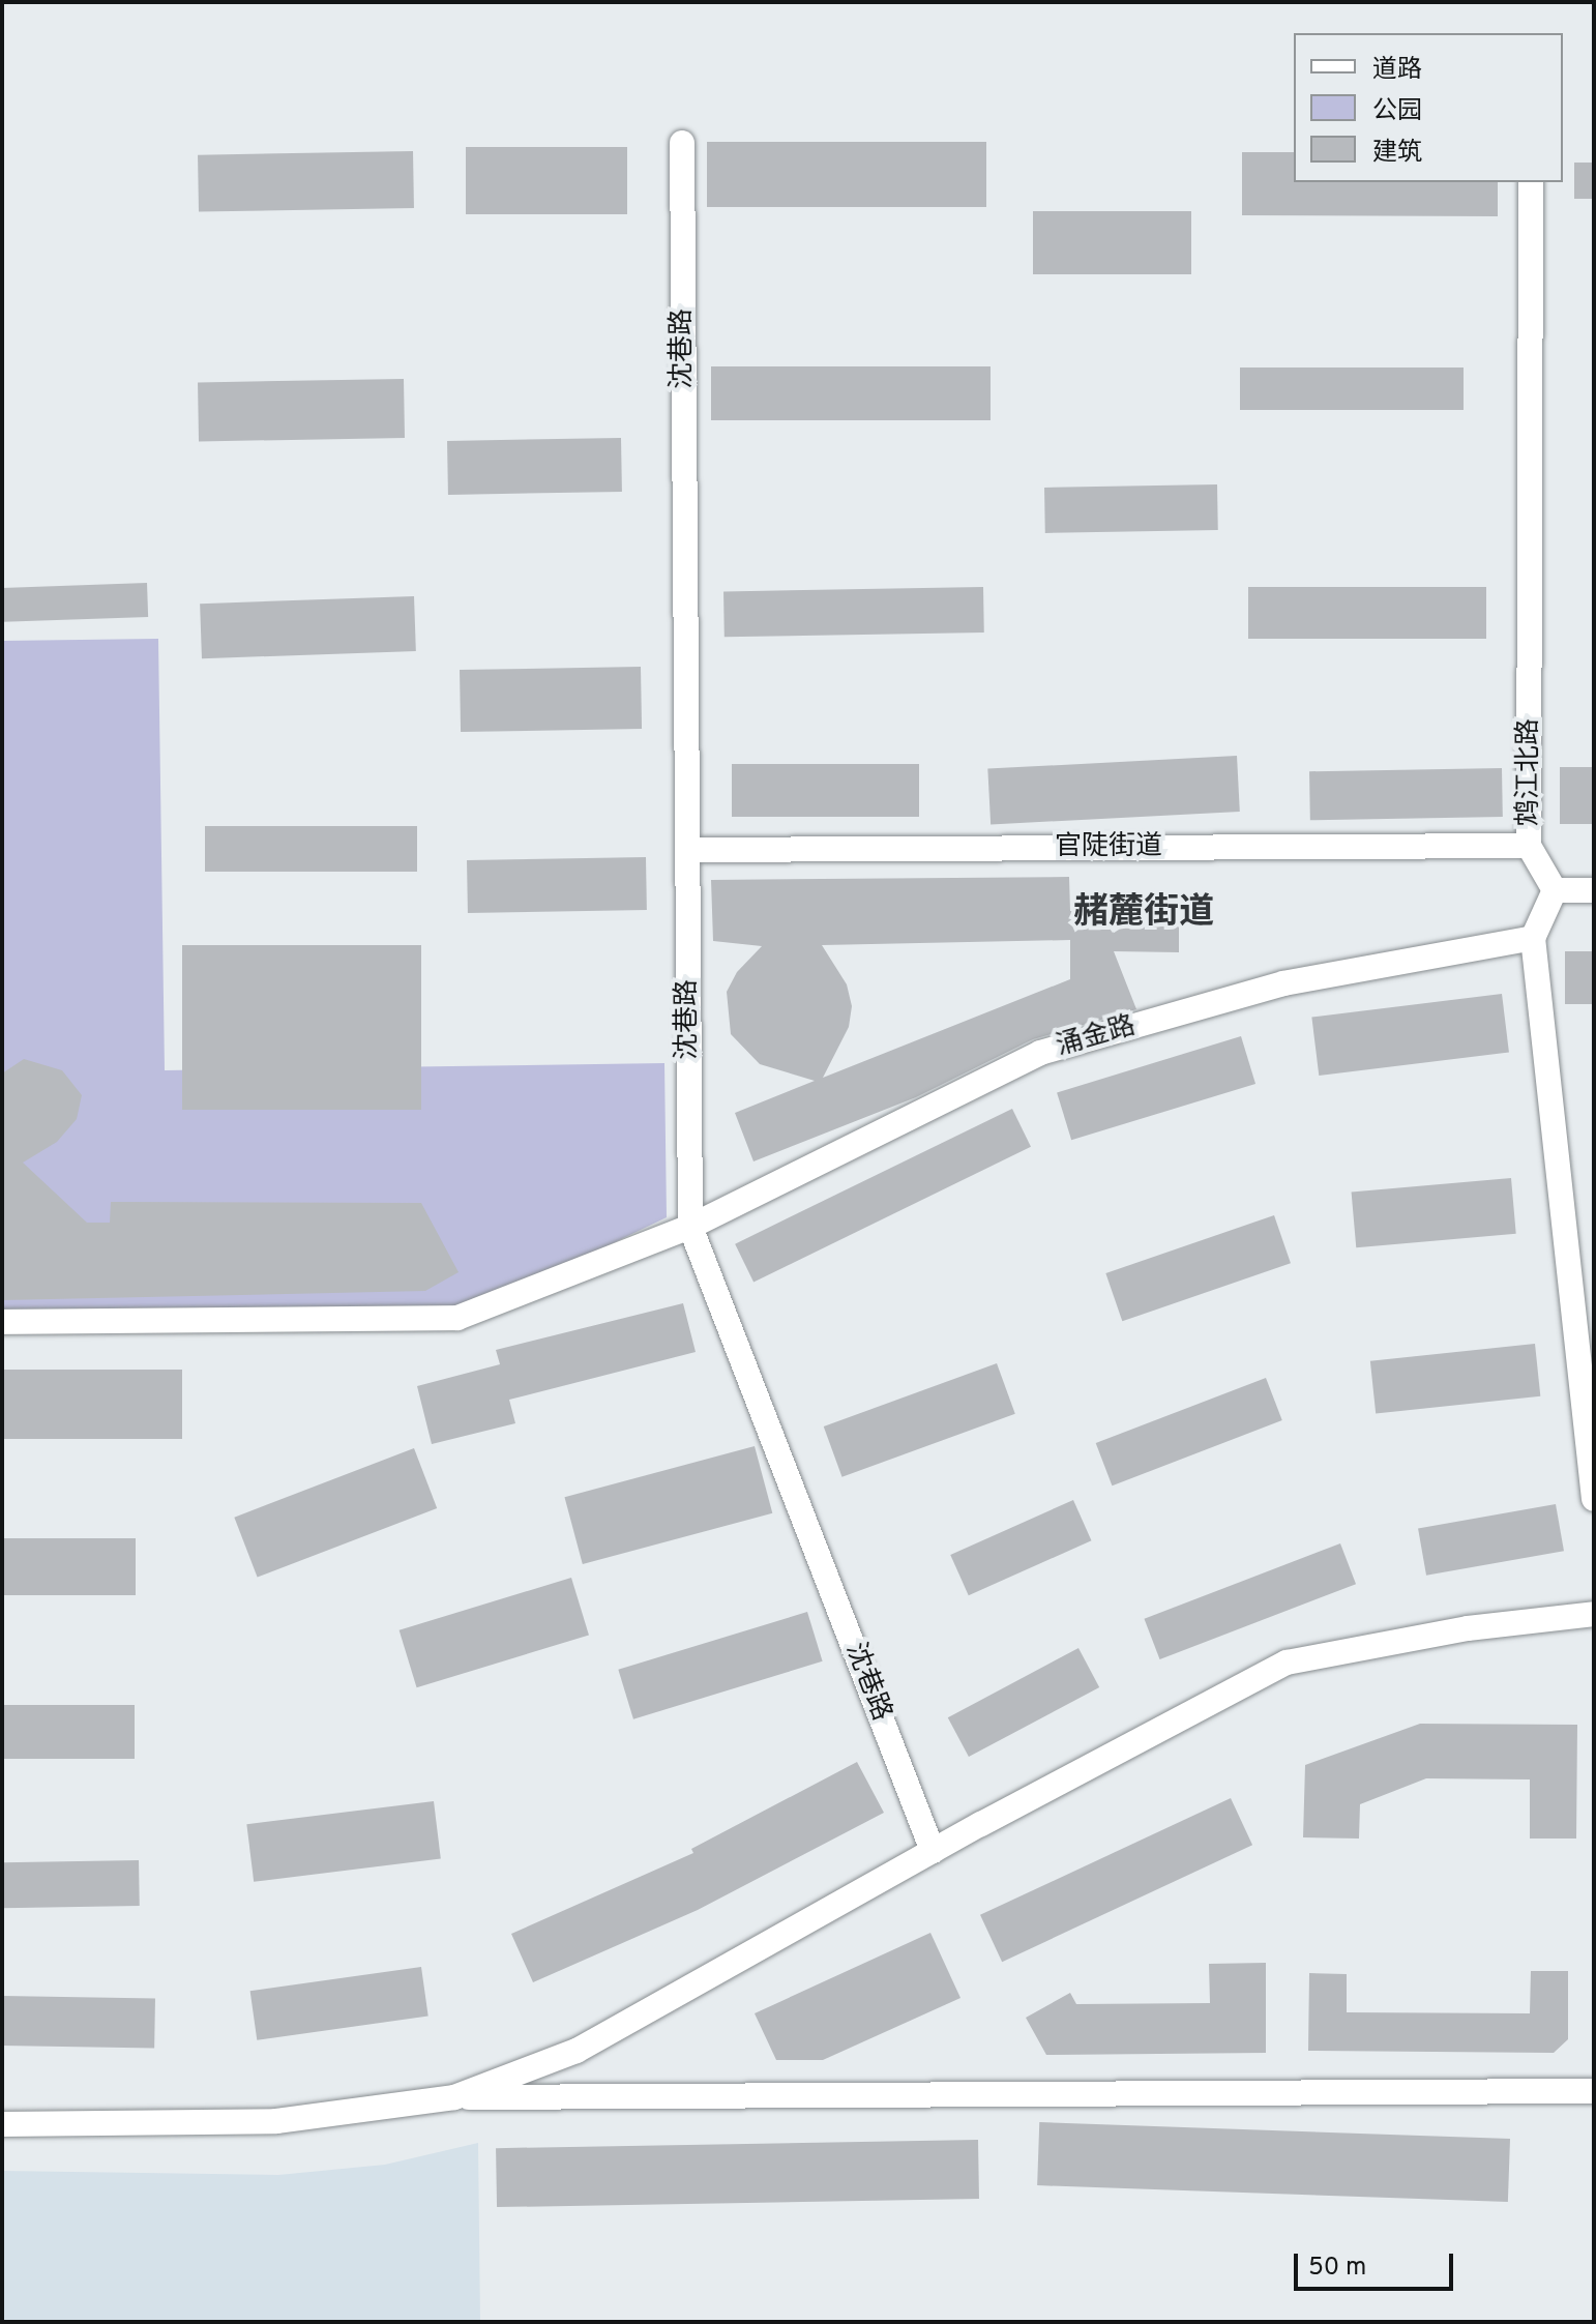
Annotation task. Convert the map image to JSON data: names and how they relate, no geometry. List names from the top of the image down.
{
  "streets": {
    "street": [
      "沈巷路",
      "鸩江北路",
      "官陡街道",
      "涌金路"
    ]
  },
  "crossings": [
    ["沈巷路", "官陡街道"],
    ["沈巷路", "涌金路"],
    ["鸩江北路", "官陡街道"]
  ],
  "districts": ["赭麓街道"],
  "legend": ["道路", "公园", "建筑"],
  "scale_bar": "50 m"
}
